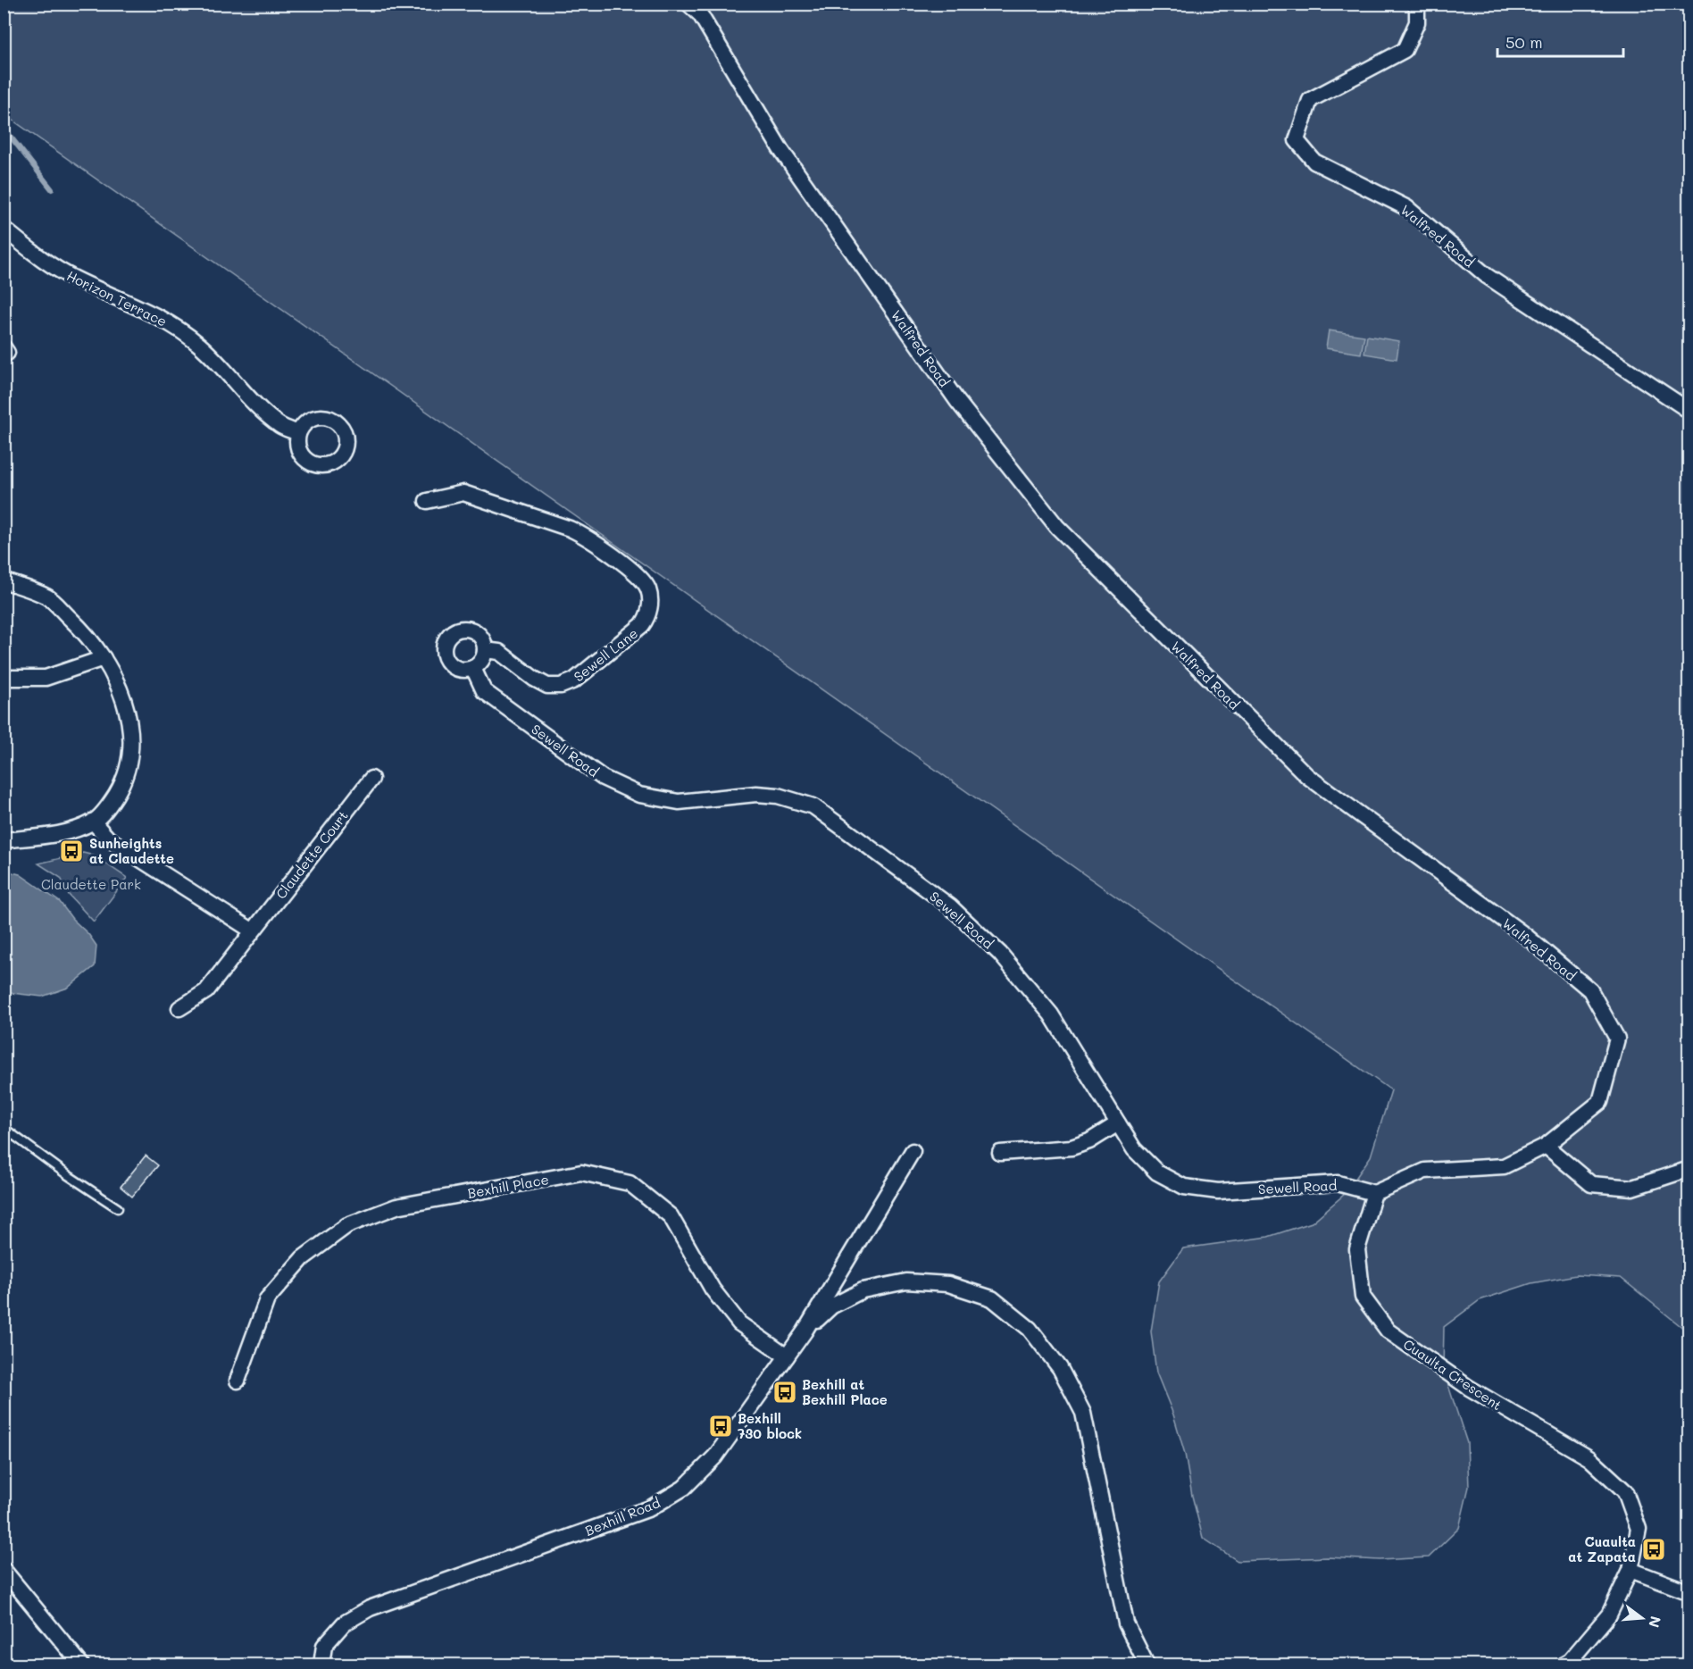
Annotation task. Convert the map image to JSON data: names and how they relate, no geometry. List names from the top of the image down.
{
  "streets": {
    "street": [
      "Walfred Road",
      "Horizon Terrace",
      "Sewell Lane",
      "Sewell Road",
      "Claudette Court",
      "Bexhill Place",
      "Cuaulta Crescent",
      "Bexhill Road"
    ]
  },
  "crossings": [
    ["Sewell Lane", "Sewell Road"],
    ["Sewell Road", "Cuaulta Crescent"],
    ["Bexhill Place", "Bexhill Road"]
  ],
  "parks": ["Claudette Park"],
  "places": {
    "bus stop": [
      "Sunheights at Claudette",
      "Bexhill at Bexhill Place",
      "Bexhill 730 block",
      "Cuaulta at Zapata"
    ]
  },
  "scale_bar": "50 m",
  "north": "right"
}
